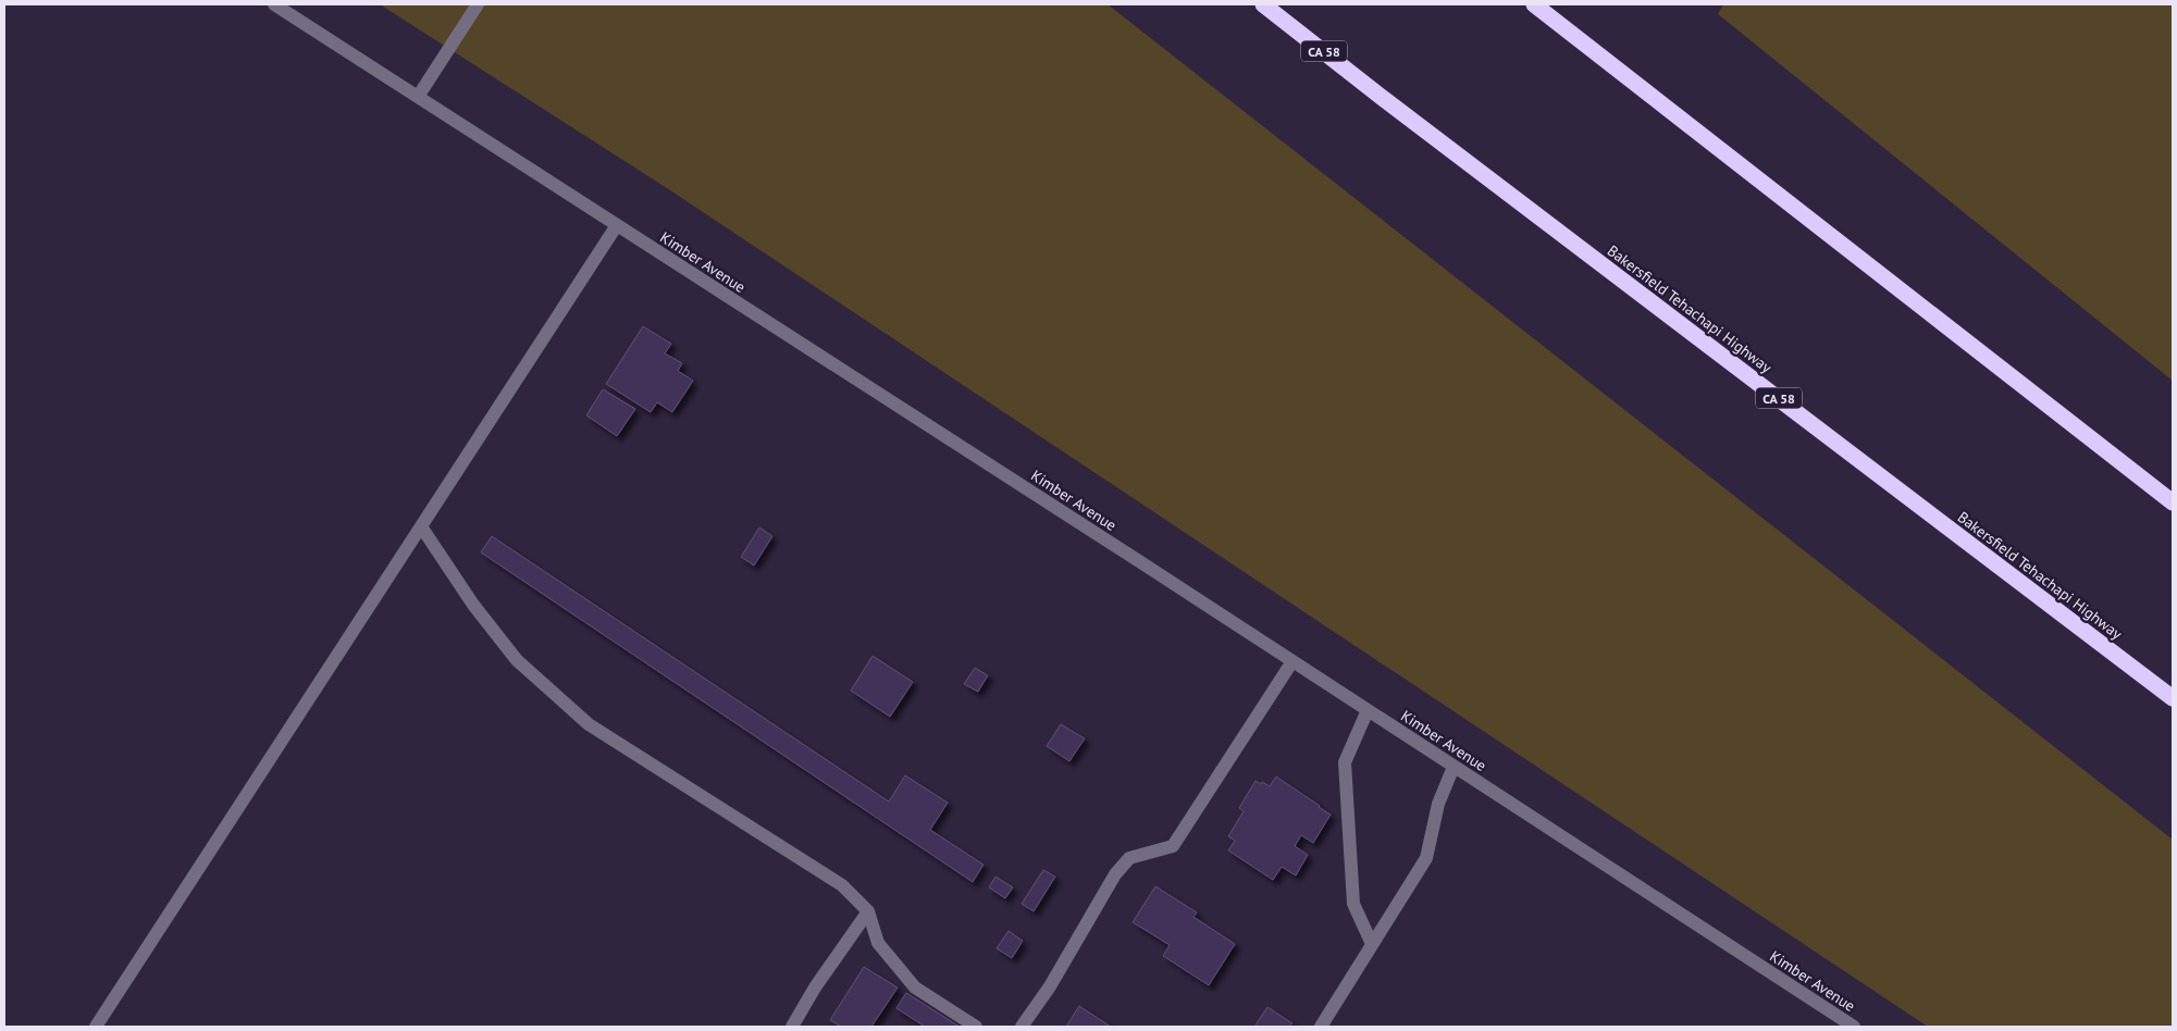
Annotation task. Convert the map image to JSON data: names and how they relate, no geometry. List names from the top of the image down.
{
  "streets": {
    "highway": ["CA 58", "Bakersfield Tehachapi Highway"],
    "street": ["Kimber Avenue"]
  }
}
